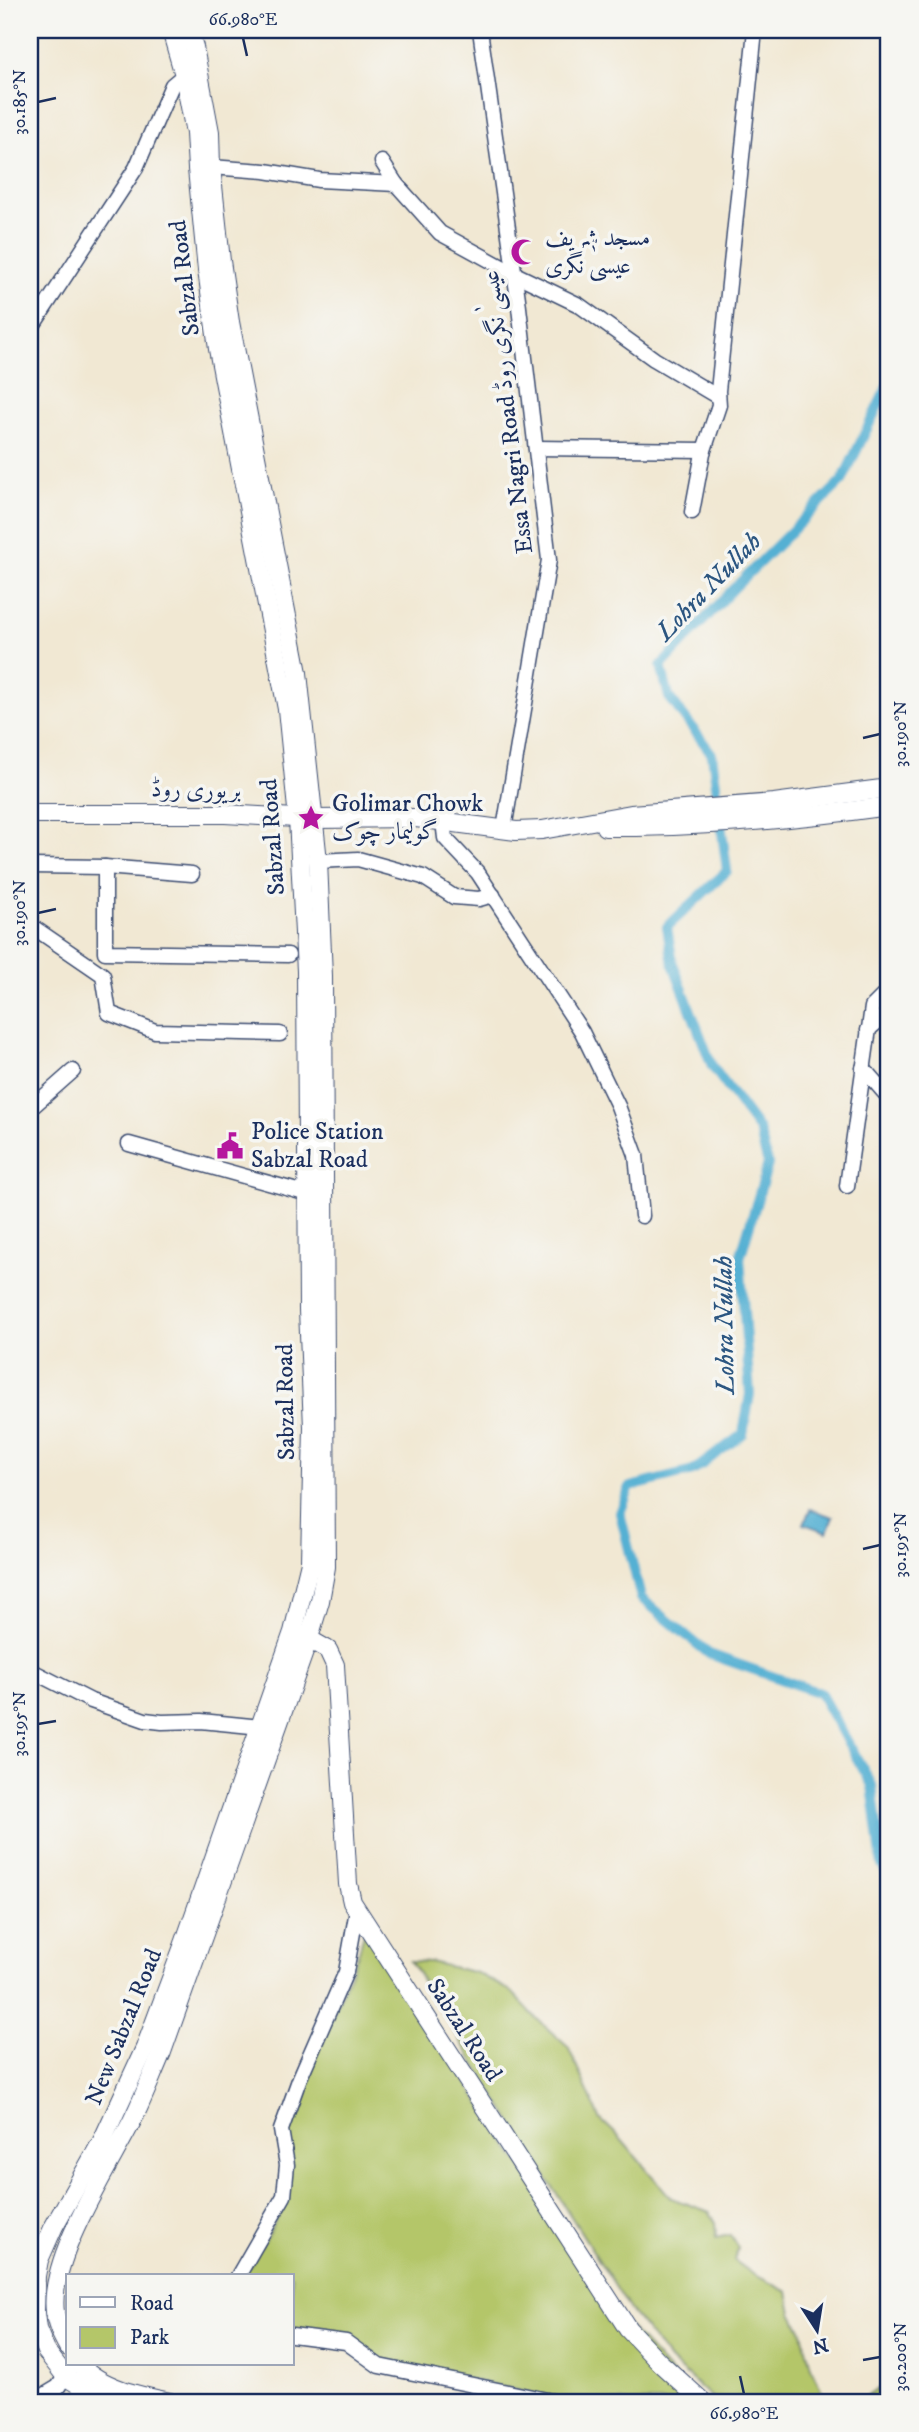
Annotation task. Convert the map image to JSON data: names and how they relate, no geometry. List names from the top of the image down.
{
  "streets": {
    "main road": ["Sabzal Road", "بریوری روڈ", "New Sabzal Road"],
    "street": ["Essa Nagri Road عیسیٰ نگری روڈ"]
  },
  "crossings": [
    ["Sabzal Road", "بریوری روڈ"],
    ["Sabzal Road", "New Sabzal Road"],
    ["Essa Nagri Road عیسیٰ نگری روڈ", "بریوری روڈ"]
  ],
  "water": ["Lohra Nullah"],
  "places": {
    "mosque": ["مسجد شریف عیسیٰ نگری"],
    "place": ["Golimar Chowk گولیمار چوک"],
    "public building": ["Police Station Sabzal Road"]
  },
  "legend": ["Road", "Park"],
  "north": "bottom",
  "coordinates": [
    "66.980°E",
    "30.185°N",
    "30.190°N",
    "30.195°N",
    "30.200°N"
  ]
}
